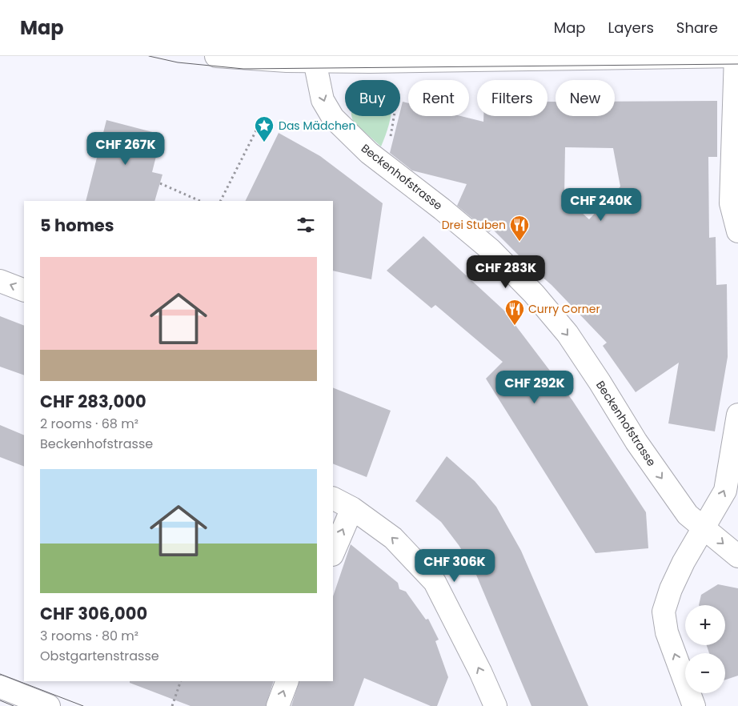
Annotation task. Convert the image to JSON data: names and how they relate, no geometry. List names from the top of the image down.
{
  "streets": {
    "street": ["Beckenhofstrasse"]
  },
  "one_way": ["Beckenhofstrasse"],
  "places": {
    "place": ["Das Mädchen"],
    "restaurant": ["Drei Stuben", "Curry Corner"]
  },
  "page": {
    "header": "Map",
    "nav": ["Map", "Layers", "Share"],
    "chip": [
      "Buy",
      "Rent",
      "Filters",
      "New"
    ],
    "price": [
      "CHF 267K",
      "CHF 240K",
      "CHF 283K",
      "CHF 292K",
      "CHF 306K"
    ],
    "heading": "5 homes",
    "list": [
      {
        "name": "CHF 283,000",
        "note": "2 rooms · 68 m² · Beckenhofstrasse"
      },
      {
        "name": "CHF 306,000",
        "note": "3 rooms · 80 m² · Obstgartenstrasse"
      }
    ],
    "map_buttons": ["+", "−"]
  }
}
